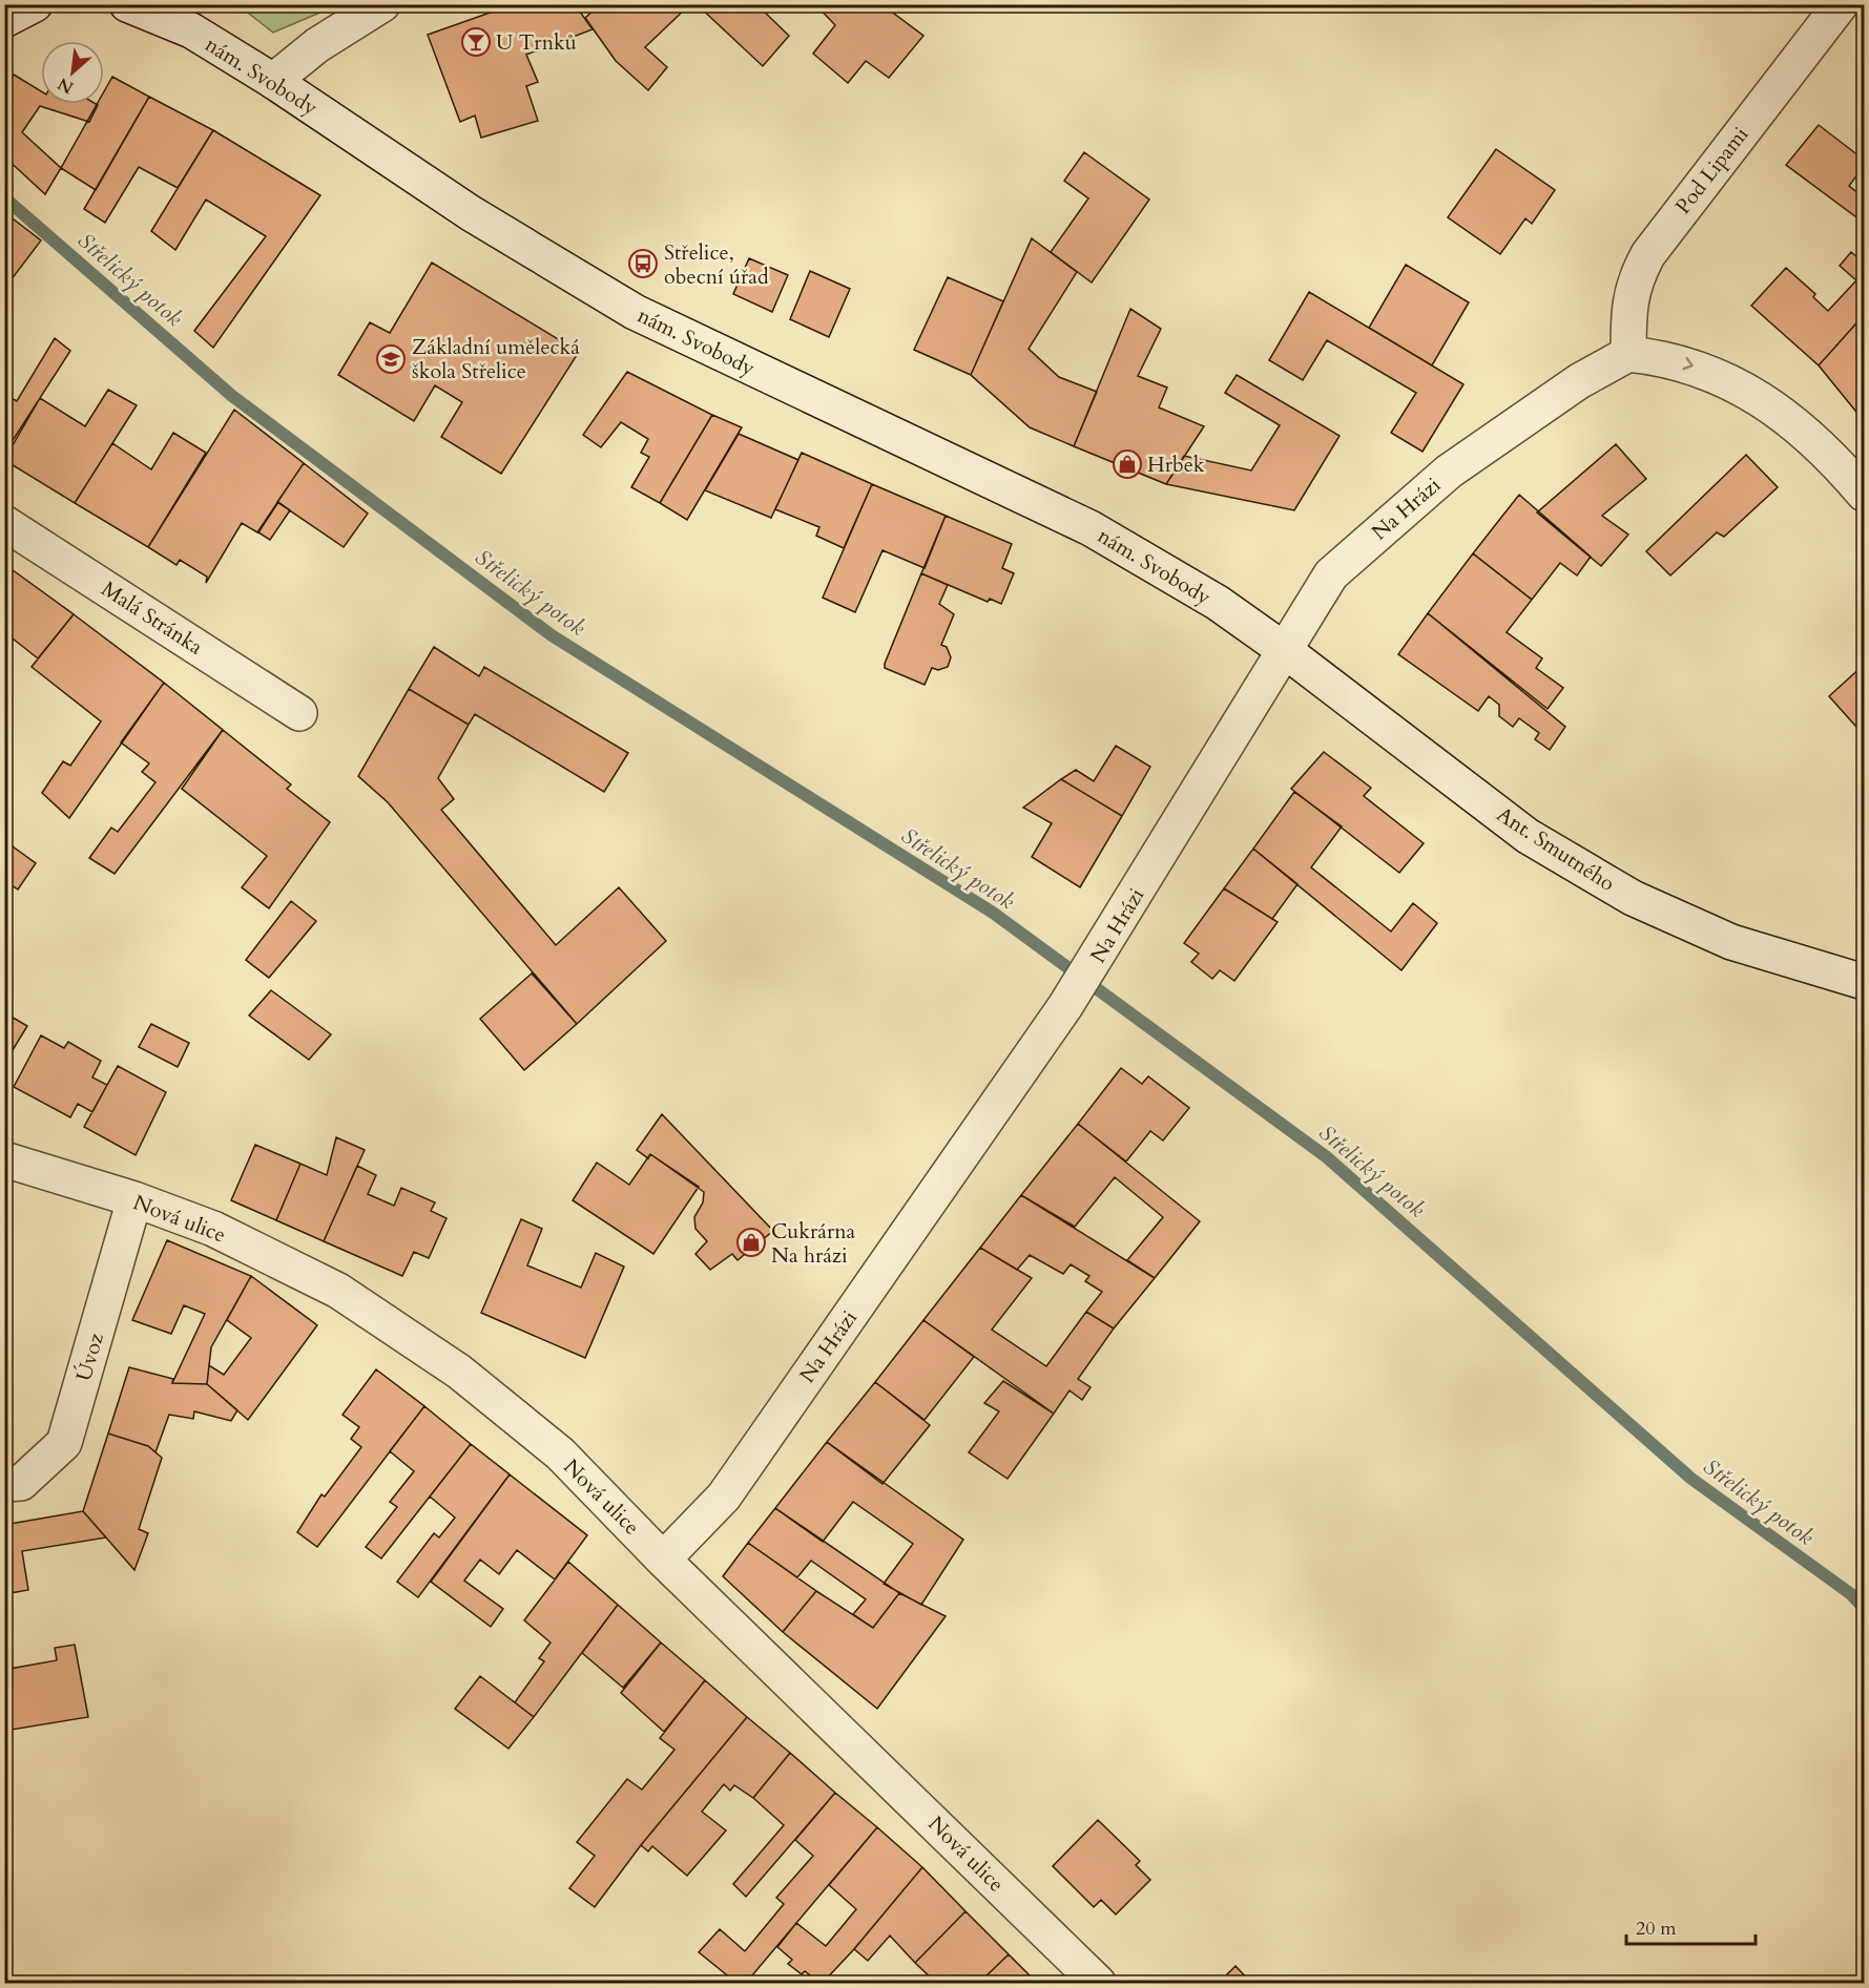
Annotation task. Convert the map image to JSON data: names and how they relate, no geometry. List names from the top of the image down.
{
  "streets": {
    "street": [
      "nám. Svobody",
      "Pod Lipami",
      "Na Hrázi",
      "Malá Stránka",
      "Ant. Smutného",
      "Nová ulice",
      "Úvoz"
    ]
  },
  "crossings": [
    ["nám. Svobody", "Na Hrázi"],
    ["nám. Svobody", "Ant. Smutného"],
    ["Pod Lipami", "Na Hrázi"],
    ["Na Hrázi", "Ant. Smutného"],
    ["Na Hrázi", "Nová ulice"],
    ["Nová ulice", "Úvoz"]
  ],
  "water": ["Střelický potok"],
  "places": {
    "bar": ["U Trnků"],
    "bus stop": ["Střelice, obecní úřad"],
    "school or university": ["Základní umělecká škola Střelice"],
    "shop": ["Hrbek", "Cukrárna Na hrázi"]
  },
  "scale_bar": "20 m",
  "north": "bottom left"
}
